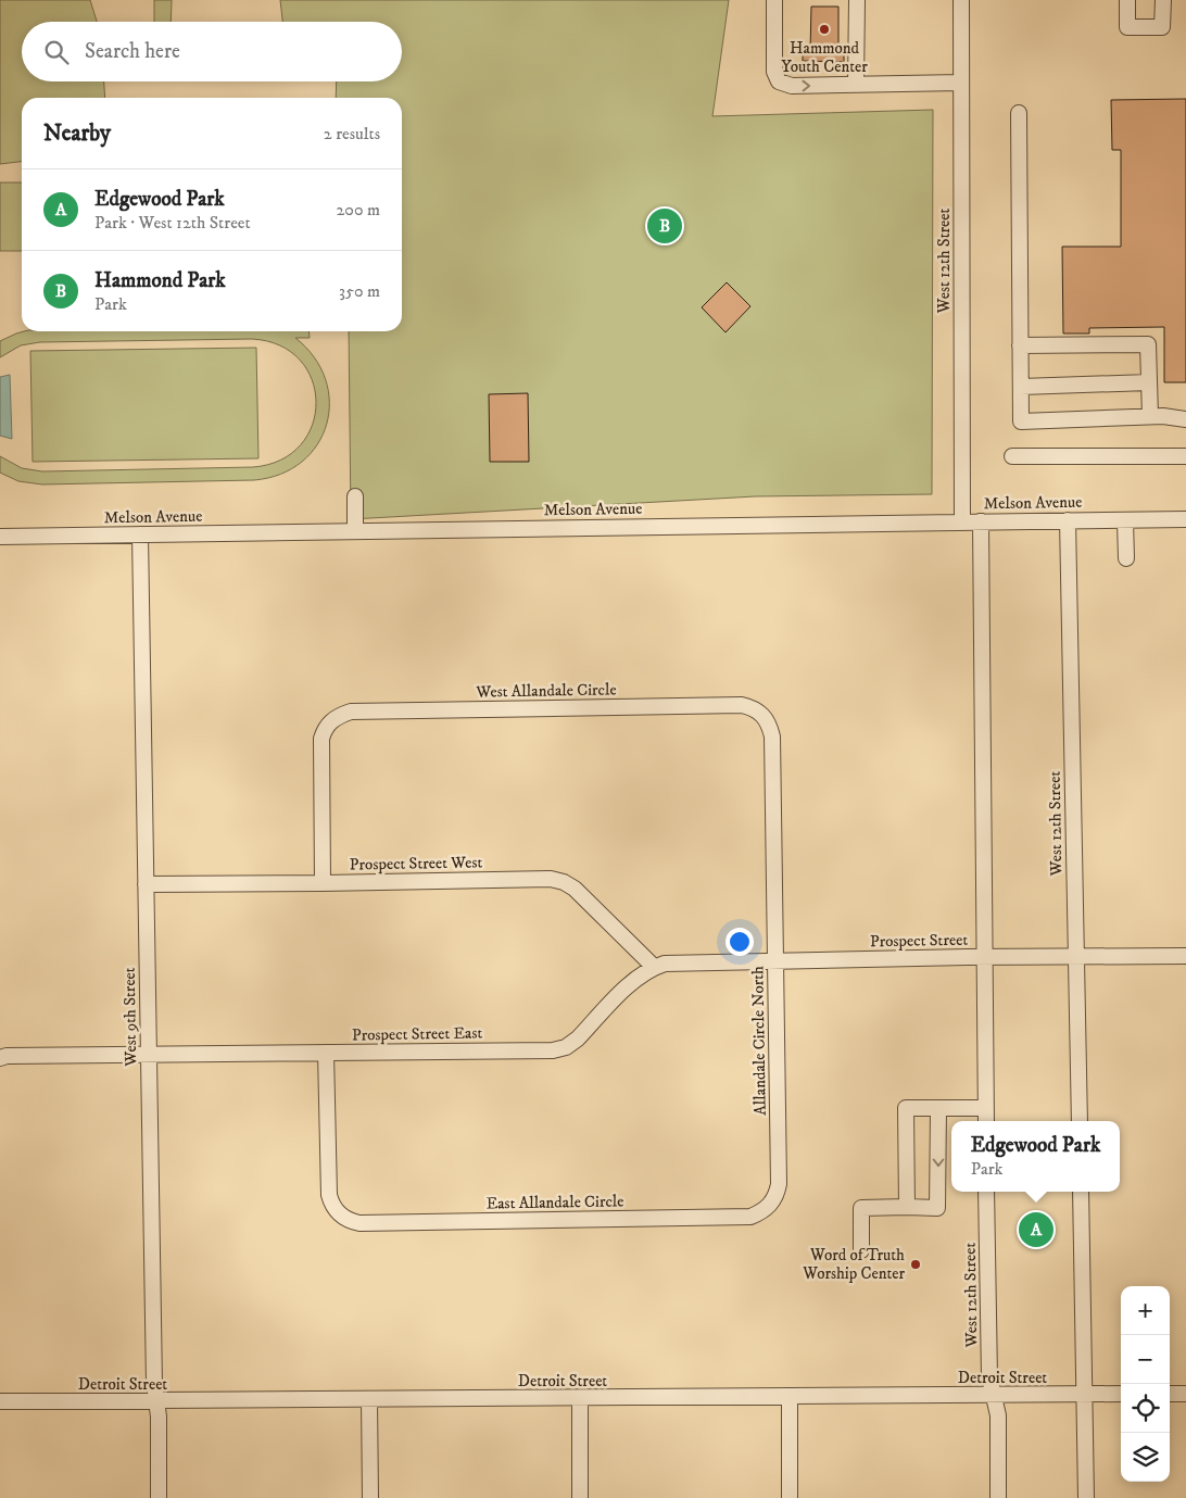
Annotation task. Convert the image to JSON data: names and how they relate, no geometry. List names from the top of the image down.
{
  "streets": {
    "street": [
      "West 12th Street",
      "Melson Avenue",
      "West Allandale Circle",
      "Prospect Street West",
      "Prospect Street",
      "West 9th Street",
      "Prospect Street East",
      "Allandale Circle North",
      "East Allandale Circle",
      "Detroit Street"
    ]
  },
  "crossings": [
    ["West 12th Street", "Melson Avenue"],
    ["West 12th Street", "Prospect Street"],
    ["West 12th Street", "Detroit Street"],
    ["Melson Avenue", "West 9th Street"],
    ["West Allandale Circle", "Prospect Street West"],
    ["West Allandale Circle", "Allandale Circle North"],
    ["Prospect Street West", "Prospect Street"],
    ["Prospect Street West", "West 9th Street"],
    ["Prospect Street West", "Prospect Street East"],
    ["Prospect Street", "Prospect Street East"],
    ["Prospect Street", "Allandale Circle North"],
    ["West 9th Street", "Prospect Street East"],
    ["West 9th Street", "Detroit Street"],
    ["Prospect Street East", "East Allandale Circle"],
    ["Allandale Circle North", "East Allandale Circle"]
  ],
  "places": ["Hammond Youth Center", "Word of Truth Worship Center"],
  "page": {
    "search": "Search here",
    "heading": ["Nearby", "2 results"],
    "list": [
      {
        "mark": "A",
        "name": "Edgewood Park",
        "note": "Park · West 12th Street",
        "value": "200 m"
      },
      {
        "mark": "B",
        "name": "Hammond Park",
        "note": "Park",
        "value": "350 m"
      }
    ],
    "pins": ["B", "A"],
    "popup": ["Edgewood Park", "Park"],
    "map_buttons": ["+", "−"]
  }
}
